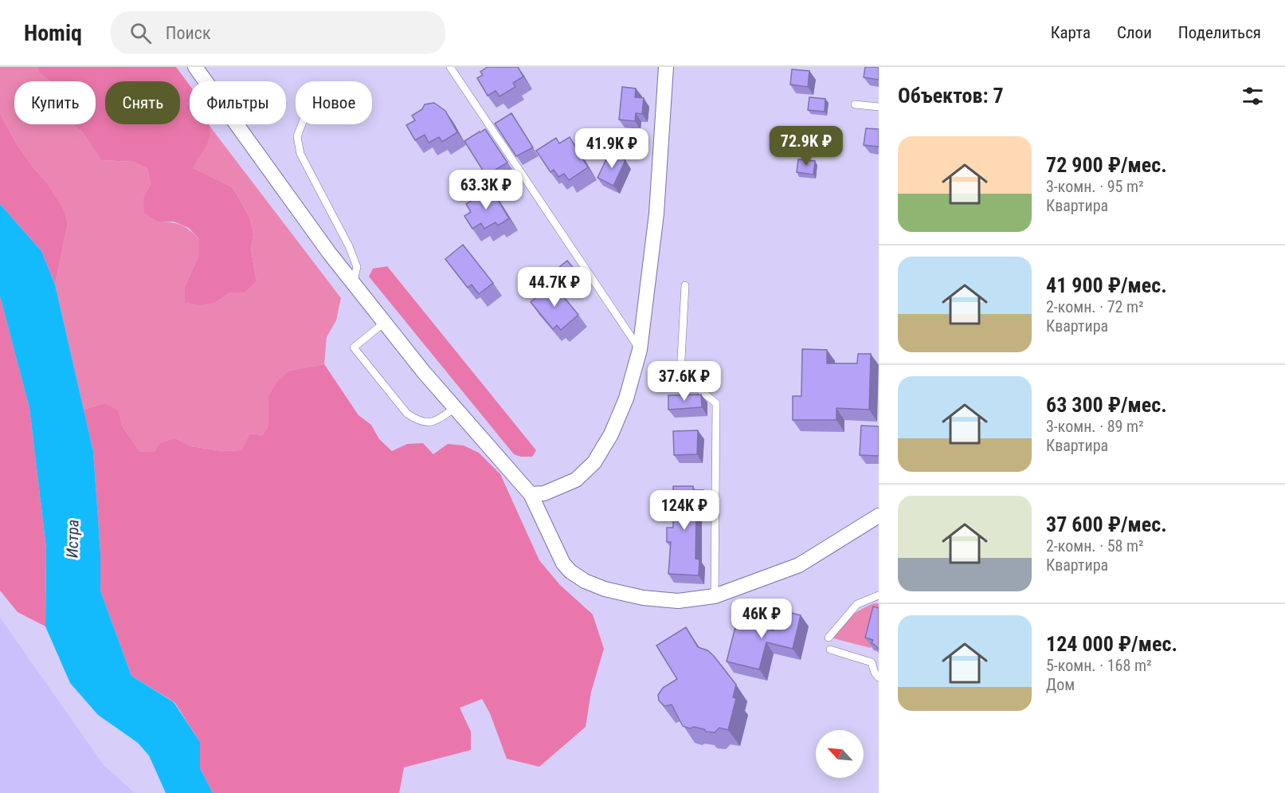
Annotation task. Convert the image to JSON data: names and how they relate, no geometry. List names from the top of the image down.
{
  "water": ["Истра"],
  "north": "top left",
  "page": {
    "header": "Homiq",
    "search": "Поиск",
    "nav": ["Карта", "Слои", "Поделиться"],
    "heading": "Объектов: 7",
    "chip": [
      "Купить",
      "Снять",
      "Фильтры",
      "Новое"
    ],
    "list": [
      {
        "name": "72 900 ₽/мес.",
        "note": "3-комн. · 95 m² · Квартира"
      },
      {
        "name": "41 900 ₽/мес.",
        "note": "2-комн. · 72 m² · Квартира"
      },
      {
        "name": "63 300 ₽/мес.",
        "note": "3-комн. · 89 m² · Квартира"
      },
      {
        "name": "37 600 ₽/мес.",
        "note": "2-комн. · 58 m² · Квартира"
      },
      {
        "name": "124 000 ₽/мес.",
        "note": "5-комн. · 168 m² · Дом"
      }
    ],
    "price": [
      "72.9K ₽",
      "41.9K ₽",
      "63.3K ₽",
      "44.7K ₽",
      "37.6K ₽",
      "124K ₽",
      "46K ₽"
    ]
  }
}
